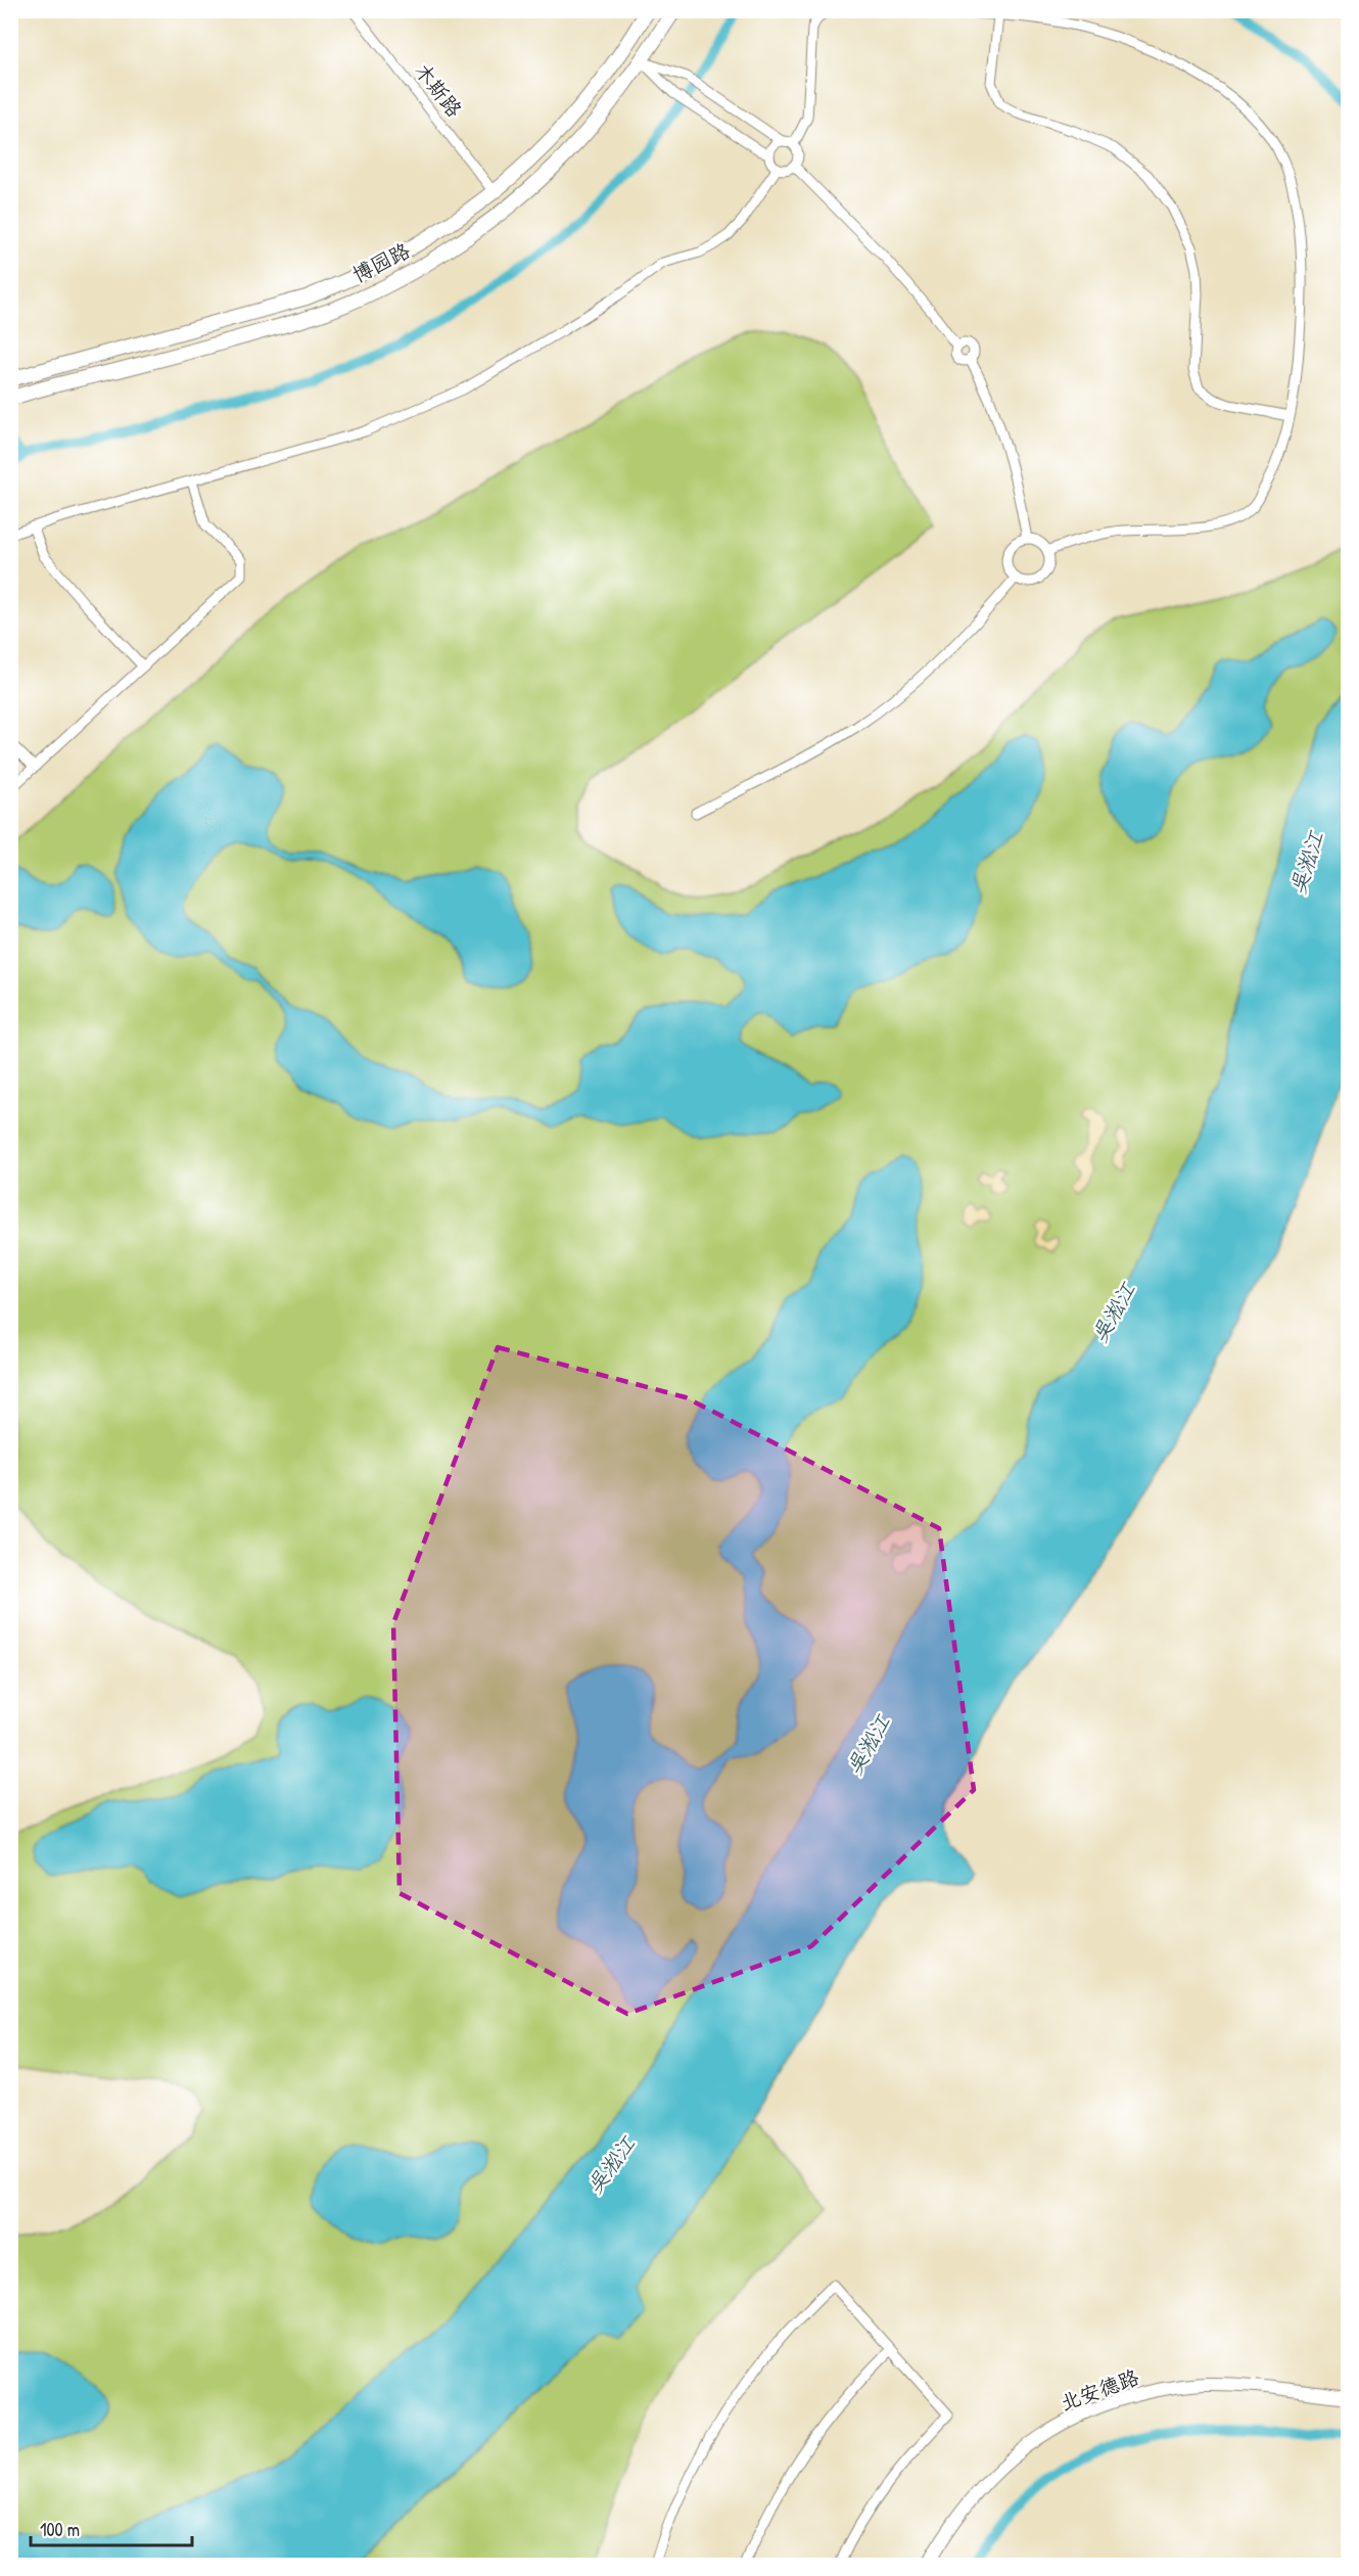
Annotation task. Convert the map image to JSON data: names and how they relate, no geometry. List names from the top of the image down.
{
  "streets": {
    "main road": ["博园路"],
    "street": ["木斯路", "北安德路"]
  },
  "crossings": [
    ["木斯路", "博园路"]
  ],
  "water": ["吴淞江"],
  "scale_bar": "100 m"
}
